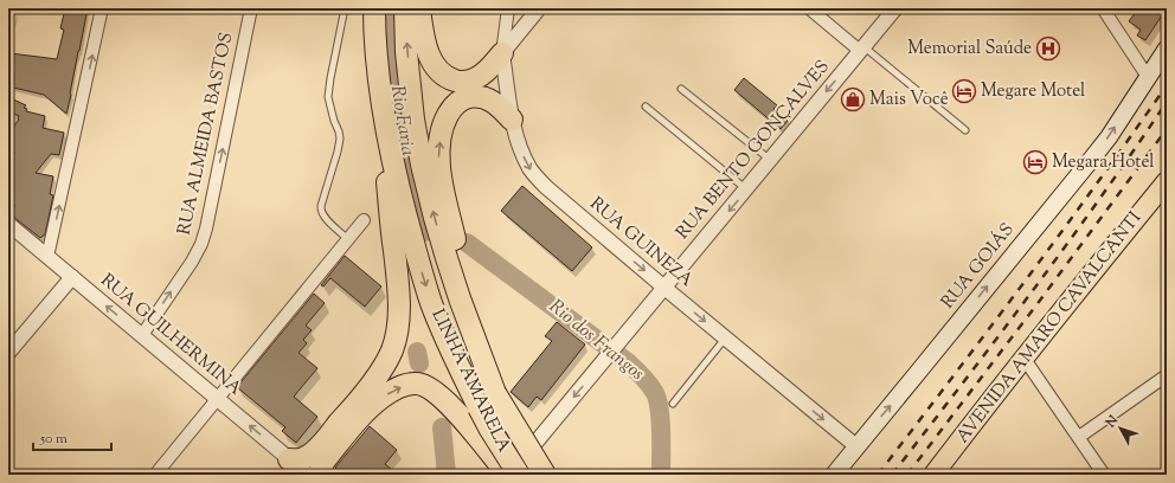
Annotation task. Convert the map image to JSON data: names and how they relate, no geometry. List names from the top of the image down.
{
  "streets": {
    "highway": ["LINHA AMARELA"],
    "main road": ["RUA GOIÁS", "AVENIDA AMARO CAVALCANTI"],
    "street": [
      "RUA ALMEIDA BASTOS",
      "RUA BENTO GONÇALVES",
      "RUA GUINEZA",
      "RUA GUILHERMINA"
    ]
  },
  "crossings": [
    ["RUA ALMEIDA BASTOS", "RUA GUILHERMINA"],
    ["RUA BENTO GONÇALVES", "RUA GUINEZA"],
    ["RUA GUINEZA", "RUA GOIÁS"]
  ],
  "one_way": [
    "RUA ALMEIDA BASTOS",
    "RUA BENTO GONÇALVES",
    "RUA GUINEZA",
    "RUA GOIÁS",
    "RUA GUILHERMINA"
  ],
  "water": ["Rio Faria", "Rio dos Frangos"],
  "places": {
    "hospital": ["Memorial Saúde"],
    "hotel": ["Megare Motel", "Megara Hotel"],
    "shop": ["Mais Você"]
  },
  "scale_bar": "50 m",
  "north": "top left"
}
